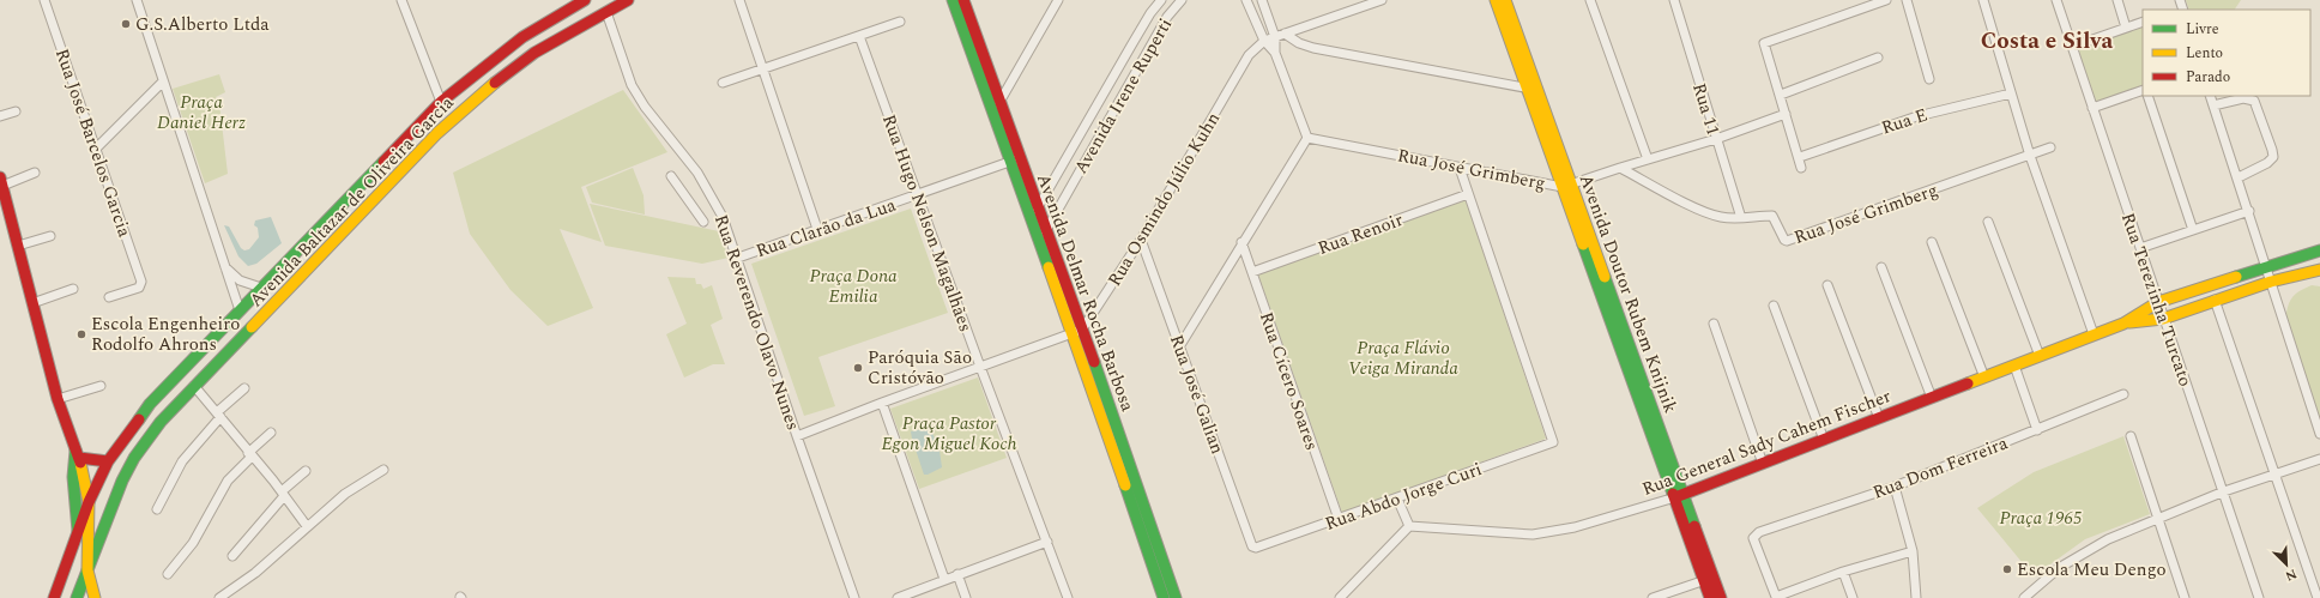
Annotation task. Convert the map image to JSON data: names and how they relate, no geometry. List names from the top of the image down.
{
  "streets": {
    "street": [
      "Avenida Irene Ruperti",
      "Rua 11",
      "Rua E",
      "Rua José Barcelos Garcia",
      "Rua José Grimberg",
      "Rua Osmindo Júlio Kuhn",
      "Avenida Baltazar de Oliveira Garcia",
      "Rua Hugo Nelson Magalhães",
      "Rua Clarão da Lua",
      "Rua Renoir",
      "Avenida Delmar Rocha Barbosa",
      "Avenida Doutor Rubem Knijnik",
      "Rua Terezinha Turcato",
      "Rua Reverendo Olavo Nunes",
      "Rua Cícero Soares",
      "Rua José Galian",
      "Rua General Sady Cahem Fischer",
      "Rua Dom Ferreira",
      "Rua Abdo Jorge Curi"
    ]
  },
  "crossings": [
    ["Avenida Irene Ruperti", "Avenida Delmar Rocha Barbosa"],
    ["Rua 11", "Rua José Grimberg"],
    ["Rua José Grimberg", "Avenida Doutor Rubem Knijnik"],
    ["Rua Osmindo Júlio Kuhn", "Avenida Delmar Rocha Barbosa"],
    ["Rua Osmindo Júlio Kuhn", "Rua José Galian"],
    ["Avenida Baltazar de Oliveira Garcia", "Rua Reverendo Olavo Nunes"],
    ["Rua Hugo Nelson Magalhães", "Rua Clarão da Lua"],
    ["Rua Clarão da Lua", "Avenida Delmar Rocha Barbosa"],
    ["Rua Clarão da Lua", "Rua Reverendo Olavo Nunes"],
    ["Rua Renoir", "Rua Cícero Soares"],
    ["Rua Renoir", "Rua Abdo Jorge Curi"],
    ["Avenida Doutor Rubem Knijnik", "Rua General Sady Cahem Fischer"],
    ["Rua Cícero Soares", "Rua Abdo Jorge Curi"],
    ["Rua José Galian", "Rua Abdo Jorge Curi"]
  ],
  "districts": ["Costa e Silva"],
  "parks": [
    "Praça Daniel Herz",
    "Praça Dona Emilia",
    "Praça Flávio Veiga Miranda",
    "Praça Pastor Egon Miguel Koch",
    "Praça 1965"
  ],
  "places": [
    "G.S.Alberto Ltda",
    "Escola Engenheiro Rodolfo Ahrons",
    "Paróquia São Cristóvão",
    "Escola Meu Dengo"
  ],
  "legend": ["Livre", "Lento", "Parado"],
  "north": "bottom right"
}
